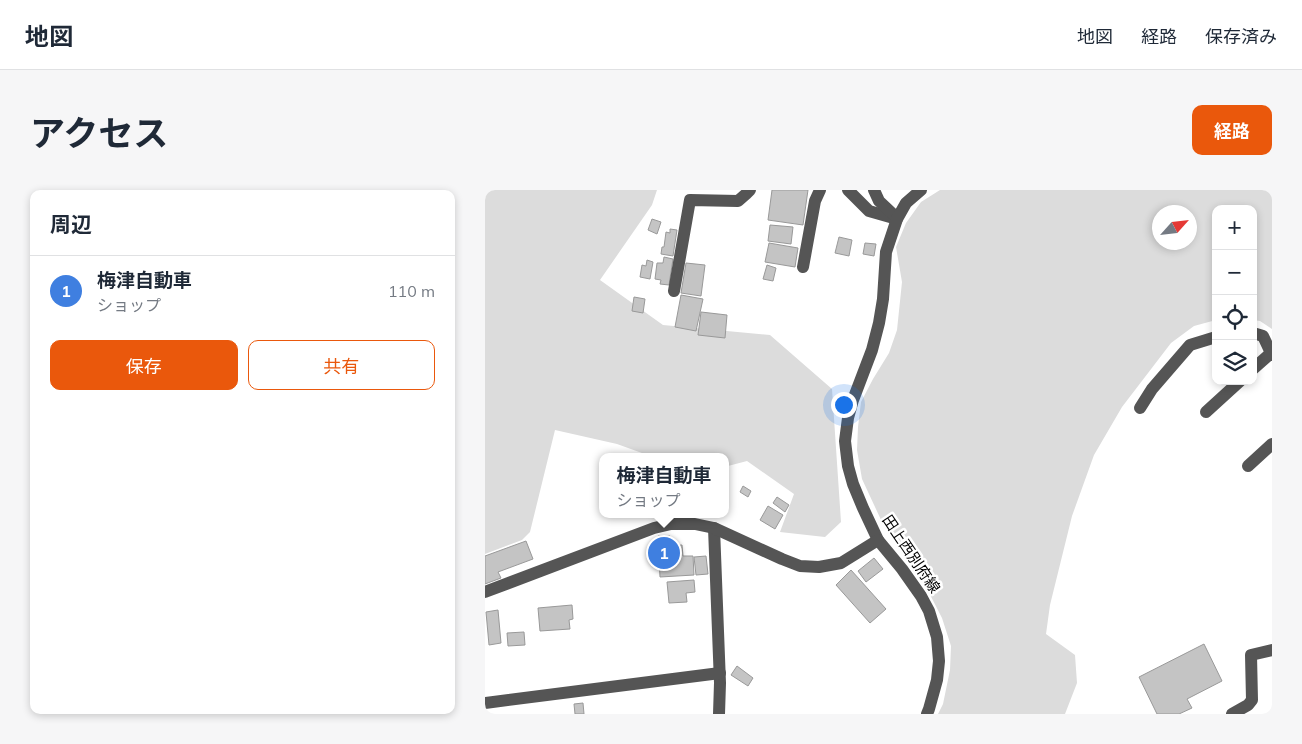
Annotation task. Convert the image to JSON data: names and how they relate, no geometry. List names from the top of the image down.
{
  "streets": {
    "street": ["田上西別府線"]
  },
  "north": "top right",
  "page": {
    "header": "地図",
    "nav": ["地図", "経路", "保存済み"],
    "title": "アクセス",
    "buttons": [
      "経路",
      ["保存", "共有"]
    ],
    "heading": "周辺",
    "map_buttons": ["+", "−"],
    "list": [
      {
        "mark": "1",
        "name": "梅津自動車",
        "note": "ショップ",
        "value": "110 m"
      }
    ],
    "popup": ["梅津自動車", "ショップ"],
    "pins": "1"
  }
}
